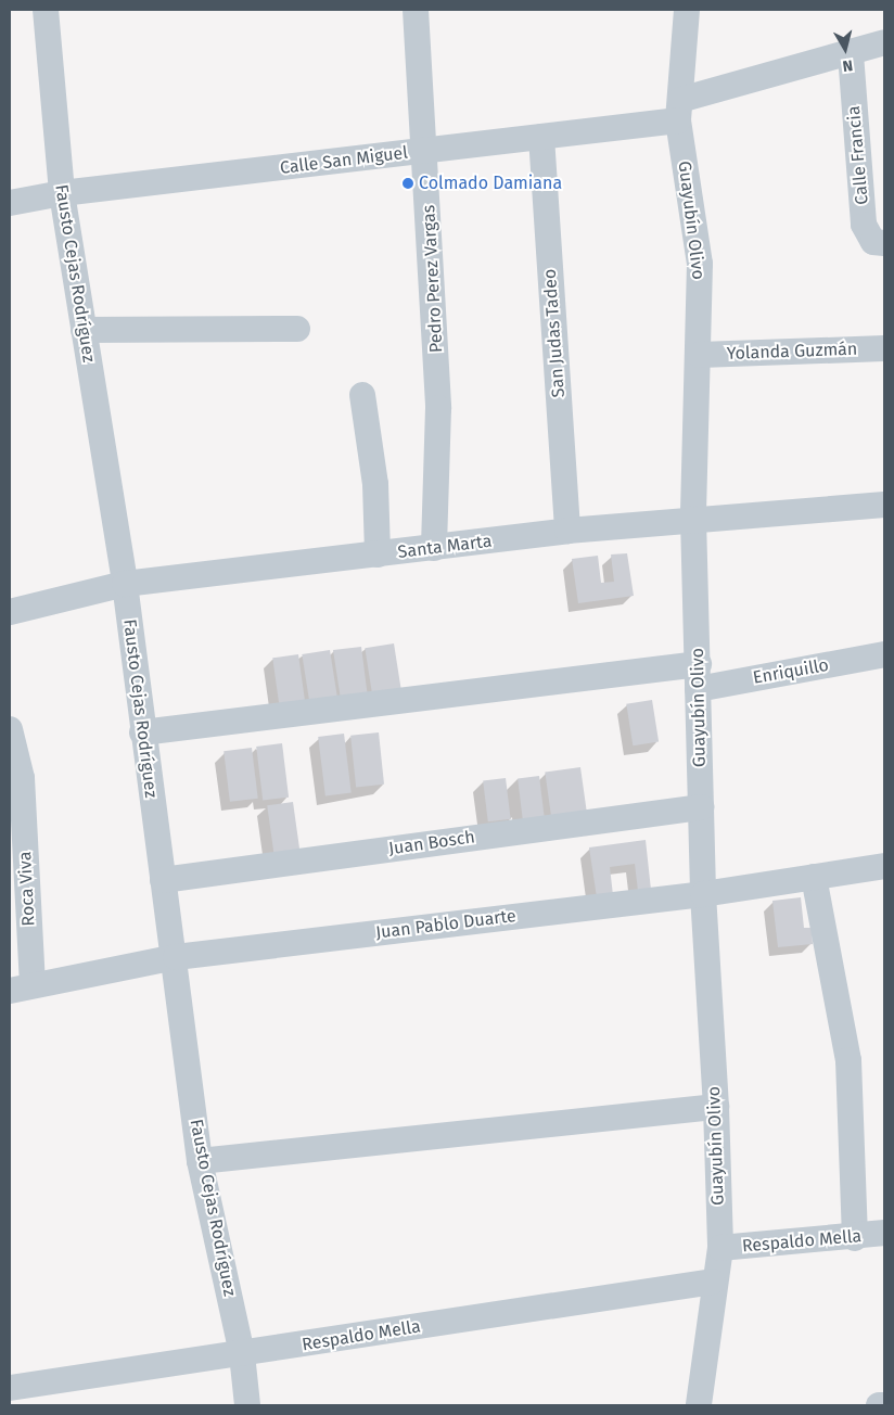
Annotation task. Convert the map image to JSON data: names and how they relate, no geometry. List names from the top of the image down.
{
  "streets": {
    "street": [
      "Calle Francia",
      "Calle San Miguel",
      "Guayubín Olivo",
      "Fausto Cejas Rodríguez",
      "Pedro Perez Vargas",
      "San Judas Tadeo",
      "Yolanda Guzmán",
      "Santa Marta",
      "Enriquillo",
      "Juan Bosch",
      "Roca Viva",
      "Juan Pablo Duarte",
      "Respaldo Mella"
    ]
  },
  "crossings": [
    ["Calle Francia", "Calle San Miguel"],
    ["Calle San Miguel", "Guayubín Olivo"],
    ["Calle San Miguel", "Fausto Cejas Rodríguez"],
    ["Calle San Miguel", "Pedro Perez Vargas"],
    ["Calle San Miguel", "San Judas Tadeo"],
    ["Guayubín Olivo", "Yolanda Guzmán"],
    ["Guayubín Olivo", "Santa Marta"],
    ["Guayubín Olivo", "Enriquillo"],
    ["Guayubín Olivo", "Juan Bosch"],
    ["Guayubín Olivo", "Juan Pablo Duarte"],
    ["Guayubín Olivo", "Respaldo Mella"],
    ["Fausto Cejas Rodríguez", "Santa Marta"],
    ["Fausto Cejas Rodríguez", "Enriquillo"],
    ["Fausto Cejas Rodríguez", "Juan Bosch"],
    ["Fausto Cejas Rodríguez", "Juan Pablo Duarte"],
    ["Fausto Cejas Rodríguez", "Respaldo Mella"],
    ["Pedro Perez Vargas", "Santa Marta"],
    ["San Judas Tadeo", "Santa Marta"],
    ["Roca Viva", "Juan Pablo Duarte"]
  ],
  "places": ["Colmado Damiana"],
  "north": "bottom"
}
